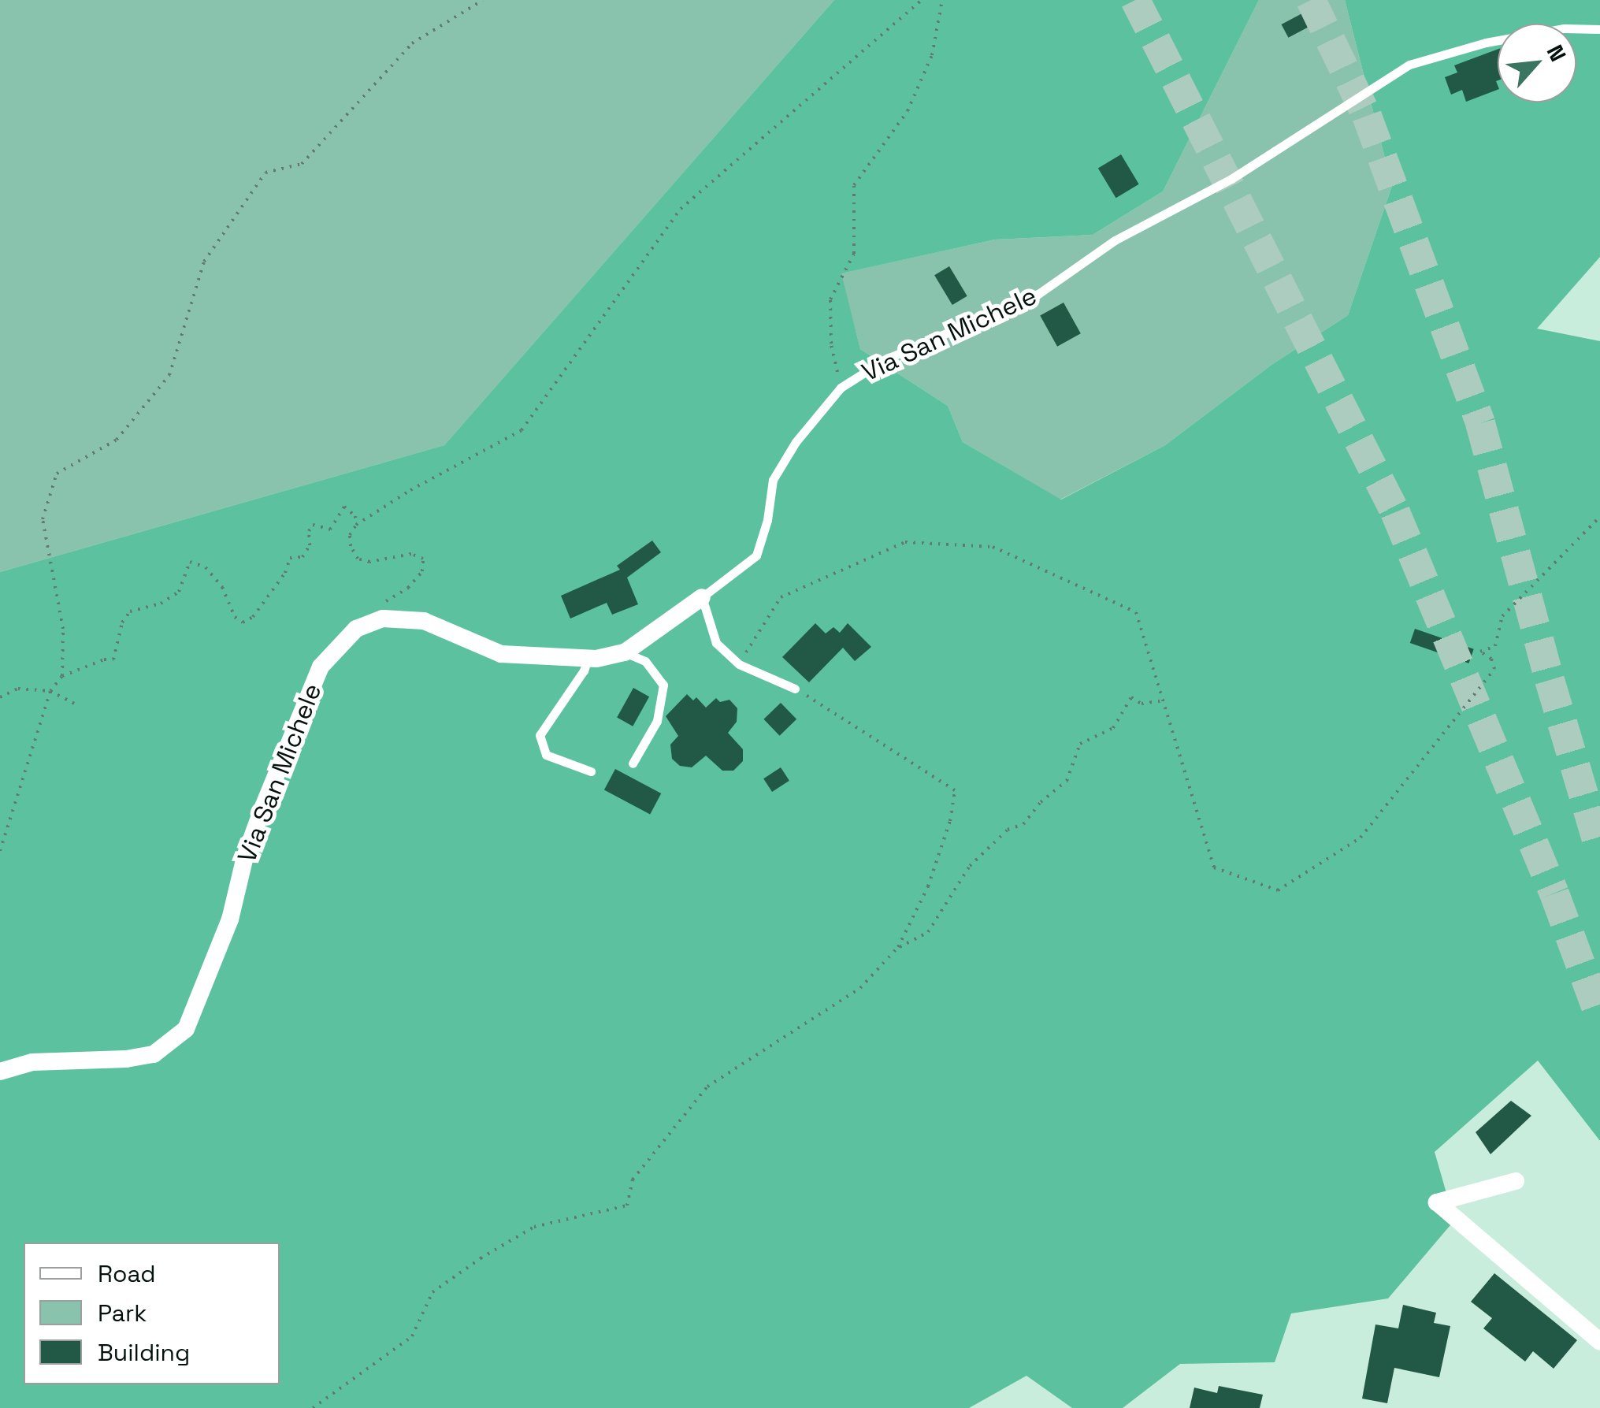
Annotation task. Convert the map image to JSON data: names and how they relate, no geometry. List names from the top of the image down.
{
  "streets": {
    "street": ["Via San Michele"]
  },
  "legend": ["Road", "Park", "Building"],
  "north": "top right"
}
